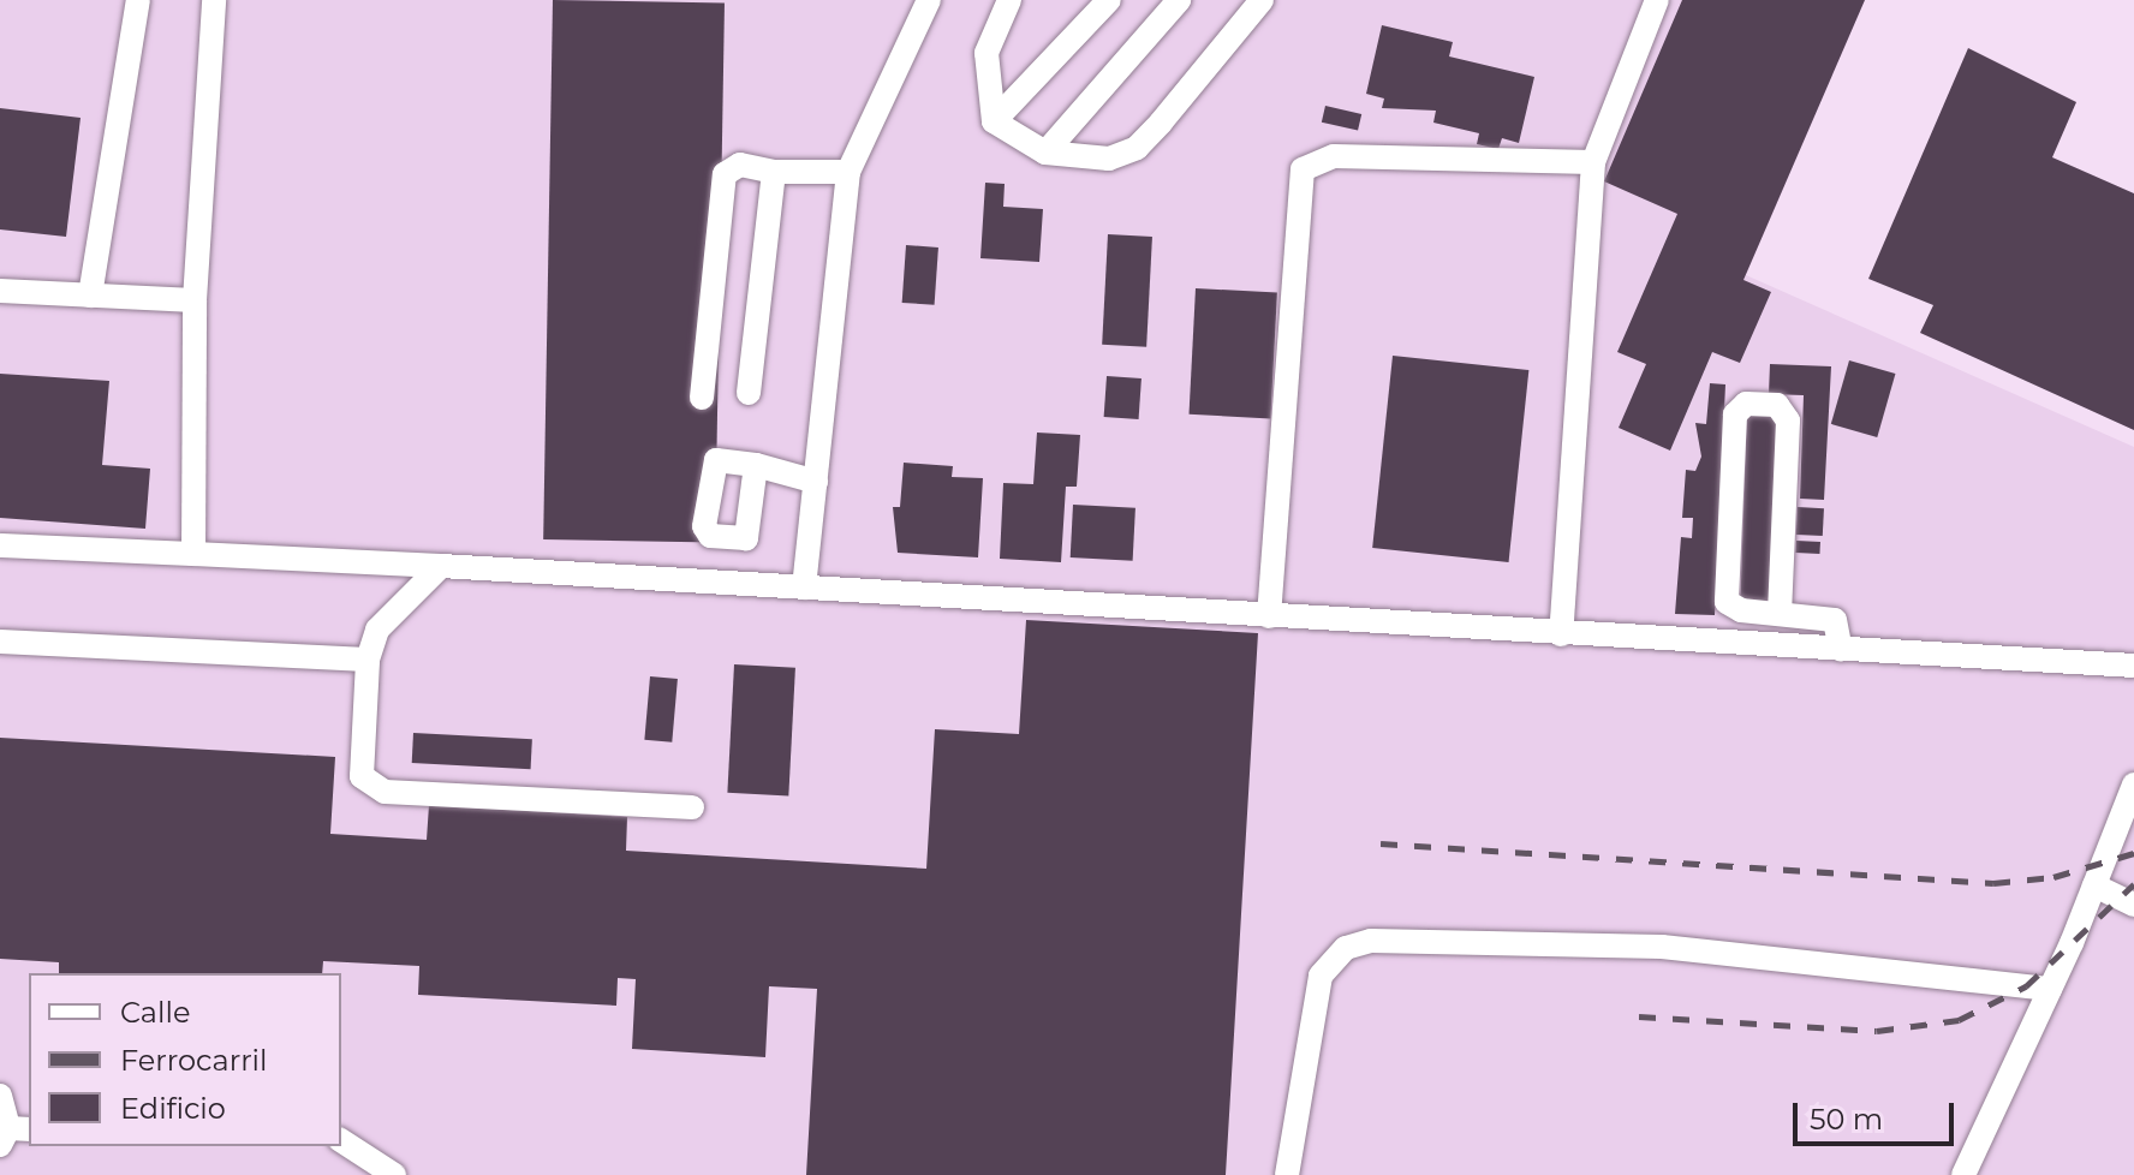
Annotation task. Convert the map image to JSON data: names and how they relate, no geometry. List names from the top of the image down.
{
  "legend": ["Calle", "Ferrocarril", "Edificio"],
  "scale_bar": "50 m"
}
